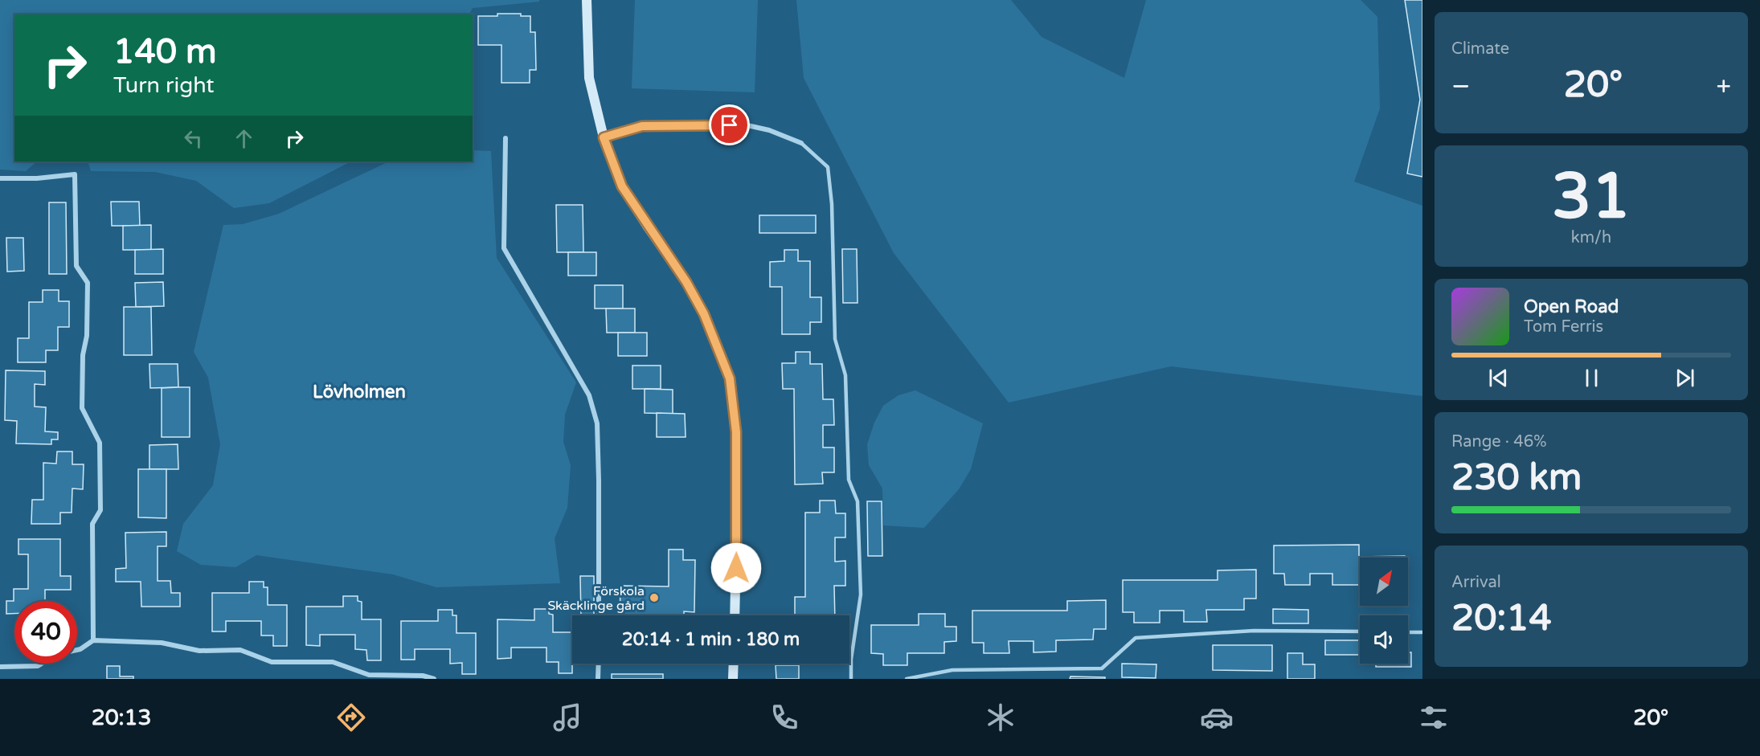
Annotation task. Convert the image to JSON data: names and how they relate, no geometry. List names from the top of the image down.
{
  "districts": ["Lövholmen"],
  "places": ["Förskola Skäcklinge gård"],
  "north": "top right",
  "page": {
    "tile": [
      "Climate",
      ["31", "km/h"],
      ["Range · 46%", "230 km"],
      ["Arrival", "20:14"]
    ],
    "turn": ["140 m", "Turn right"],
    "heat": ["−", "20°", "+"],
    "song": ["Open Road", "Tom Ferris"],
    "limit": "40",
    "trip": "20:14 · 1 min · 180 m",
    "tabs": ["20:13", "20°"]
  }
}
